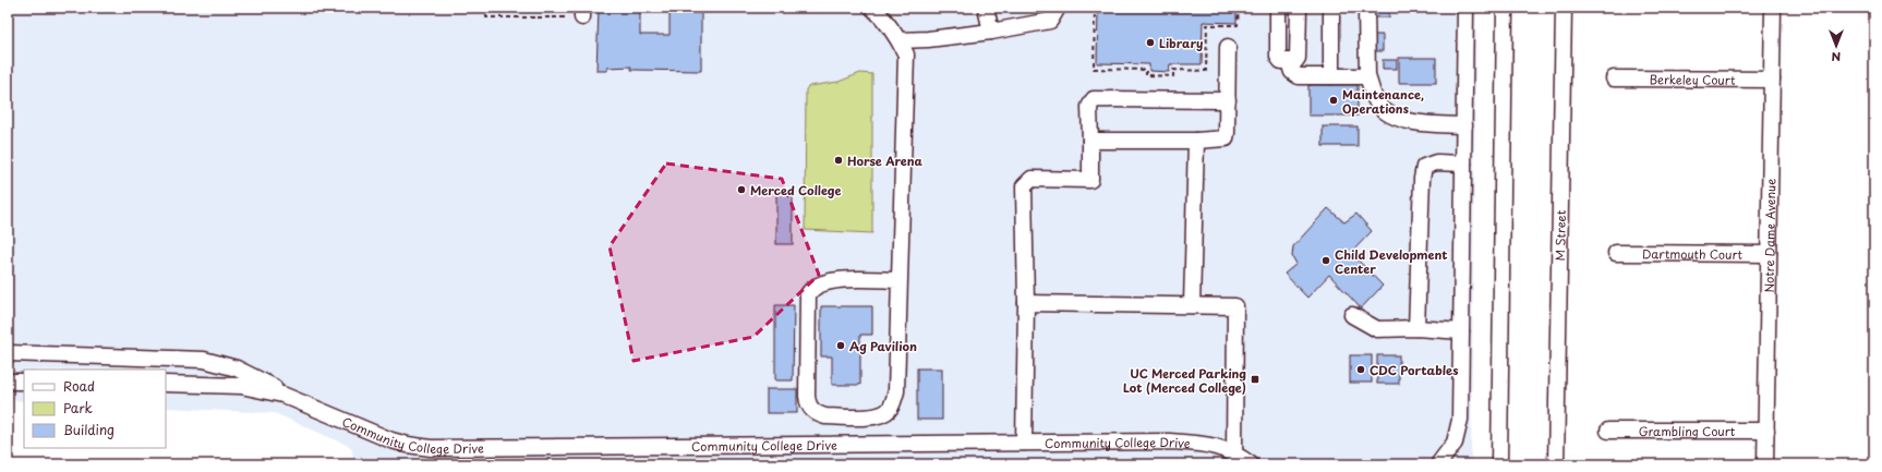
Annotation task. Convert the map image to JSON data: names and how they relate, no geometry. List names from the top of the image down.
{
  "streets": {
    "street": [
      "Berkeley Court",
      "M Street",
      "Notre Dame Avenue",
      "Dartmouth Court",
      "Grambling Court",
      "Community College Drive"
    ]
  },
  "crossings": [
    ["Berkeley Court", "Notre Dame Avenue"],
    ["Notre Dame Avenue", "Dartmouth Court"],
    ["Notre Dame Avenue", "Grambling Court"]
  ],
  "places": {
    "other": [
      "Library",
      "Maintenance, Operations",
      "Horse Arena",
      "Merced College",
      "Child Development Center",
      "Ag Pavilion",
      "CDC Portables"
    ],
    "transit": ["UC Merced Parking Lot (Merced College)"]
  },
  "legend": ["Road", "Park", "Building"],
  "north": "bottom"
}
